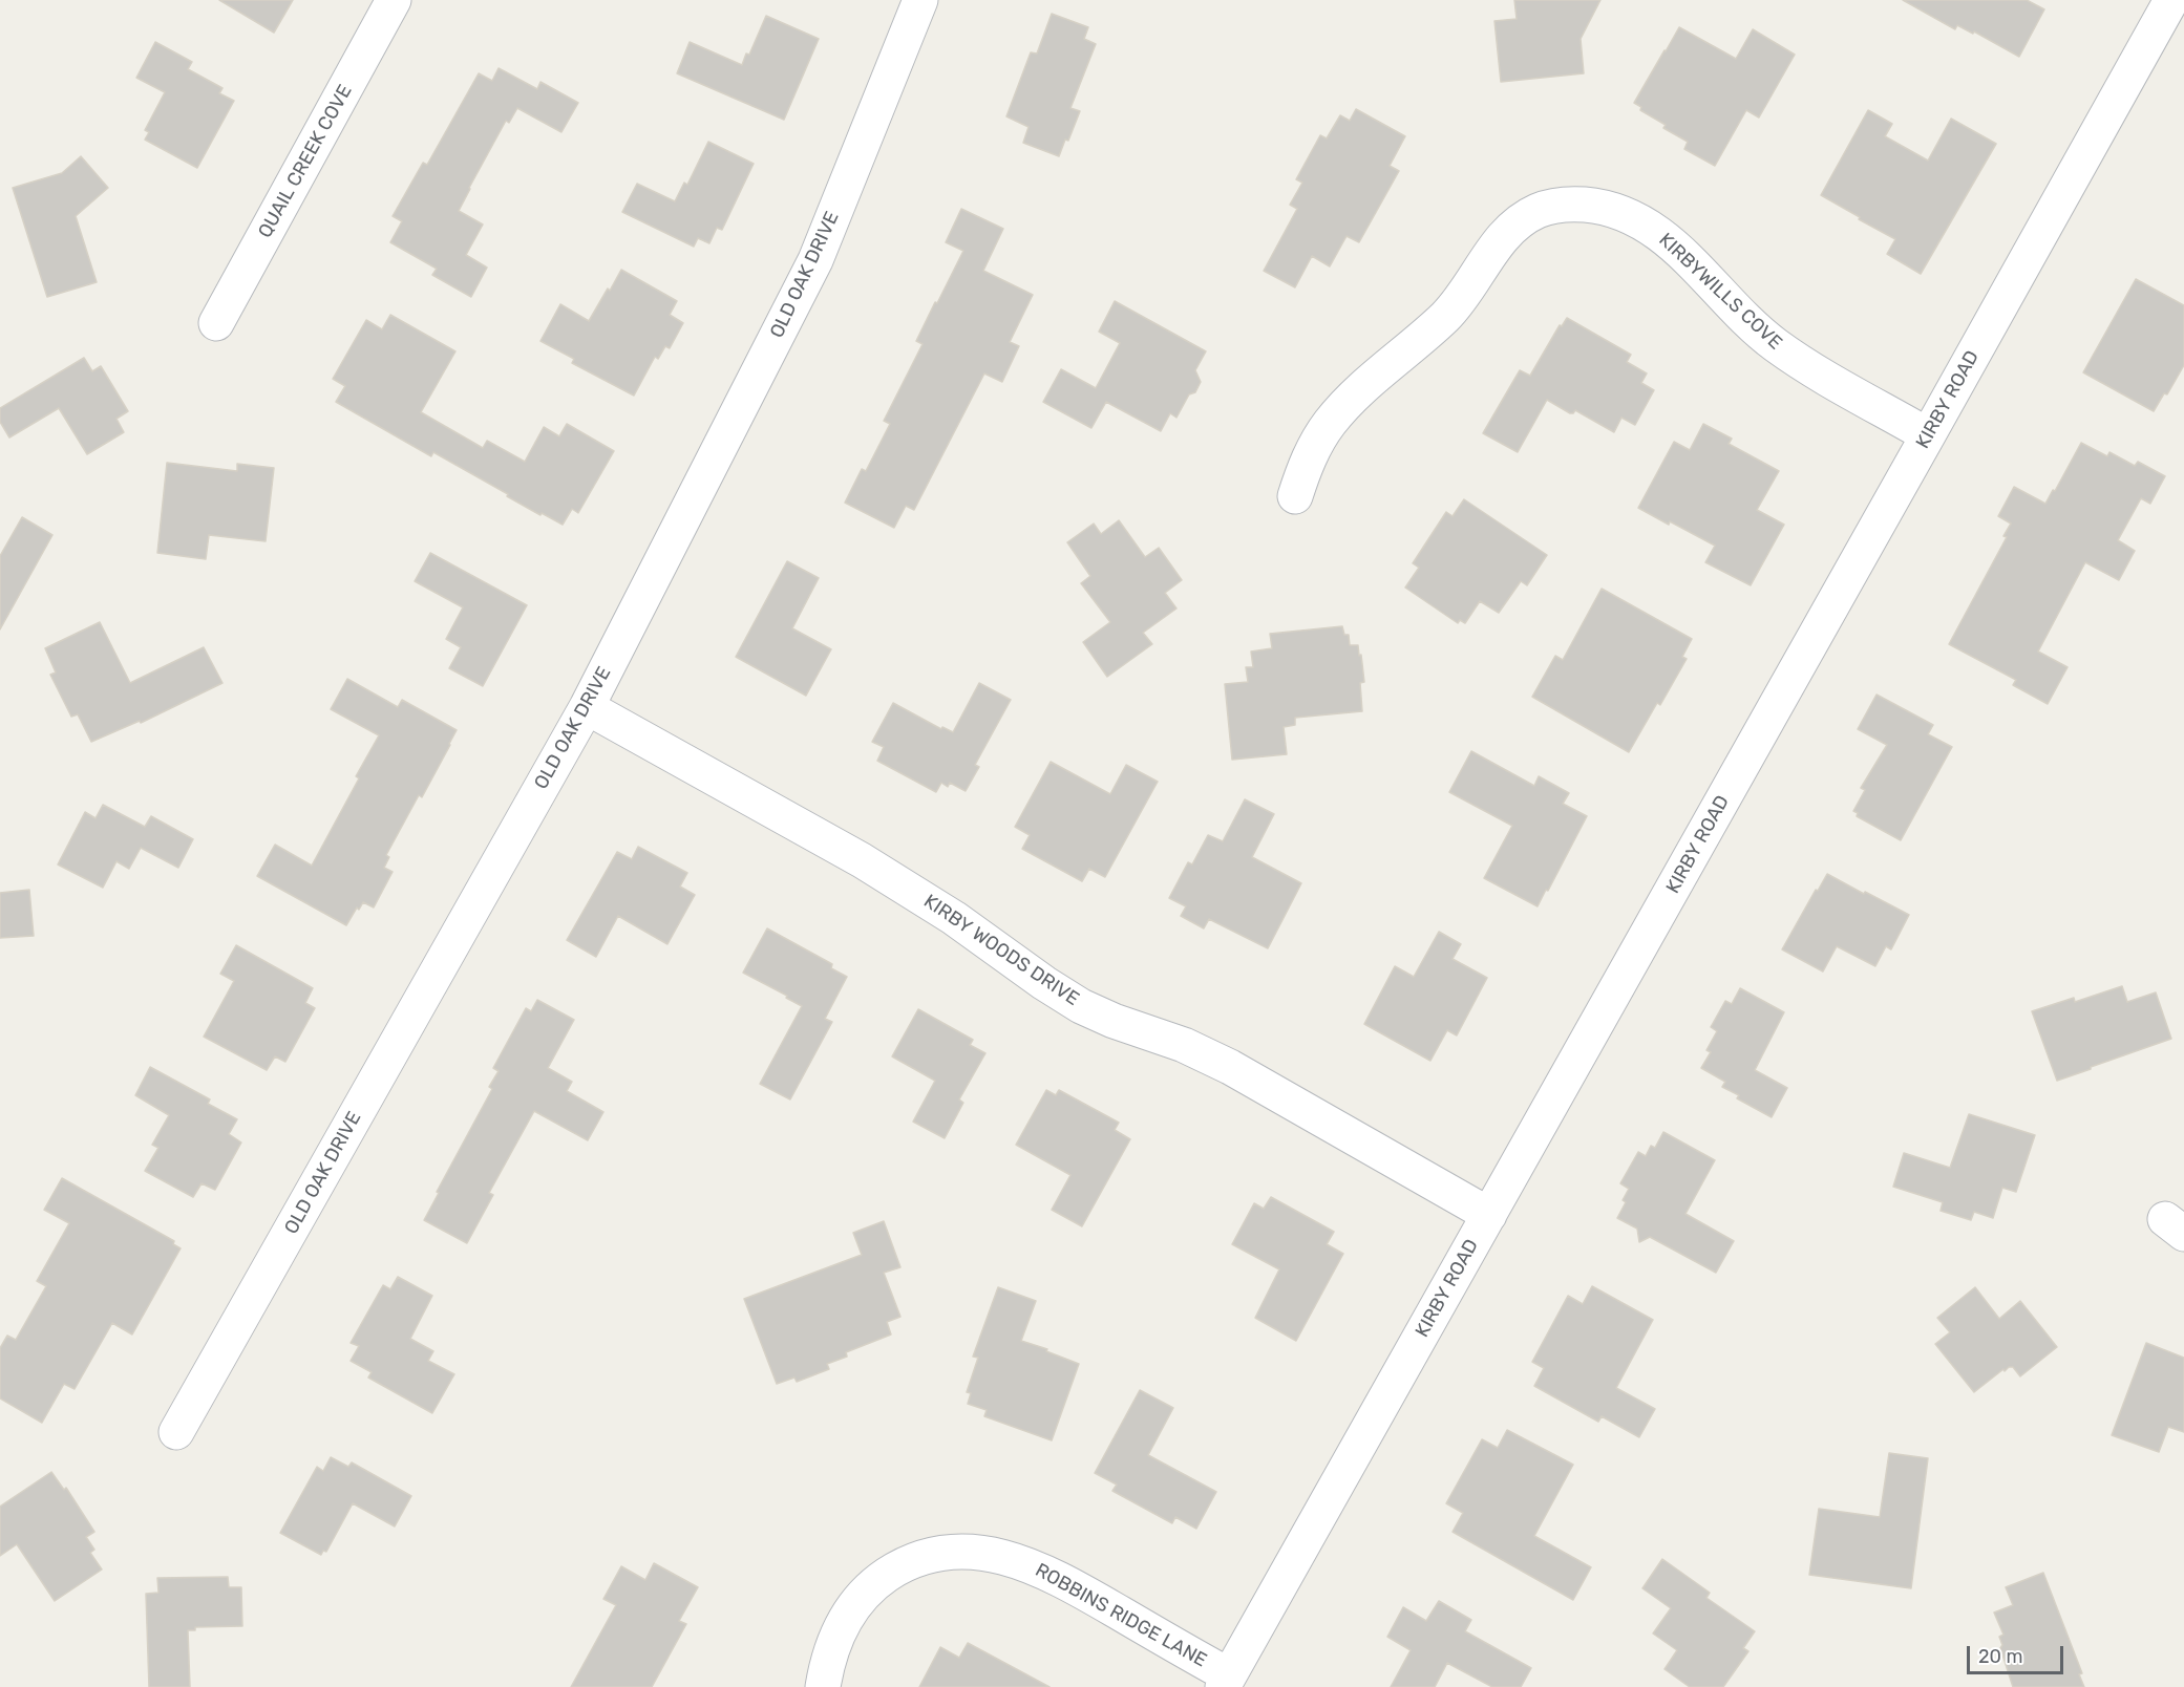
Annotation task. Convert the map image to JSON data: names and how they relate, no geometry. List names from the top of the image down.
{
  "streets": {
    "street": [
      "QUAIL CREEK COVE",
      "OLD OAK DRIVE",
      "KIRBYWILLS COVE",
      "KIRBY ROAD",
      "KIRBY WOODS DRIVE",
      "ROBBINS RIDGE LANE"
    ]
  },
  "crossings": [
    ["OLD OAK DRIVE", "KIRBY WOODS DRIVE"],
    ["KIRBYWILLS COVE", "KIRBY ROAD"],
    ["KIRBY ROAD", "KIRBY WOODS DRIVE"],
    ["KIRBY ROAD", "ROBBINS RIDGE LANE"]
  ],
  "scale_bar": "20 m"
}
